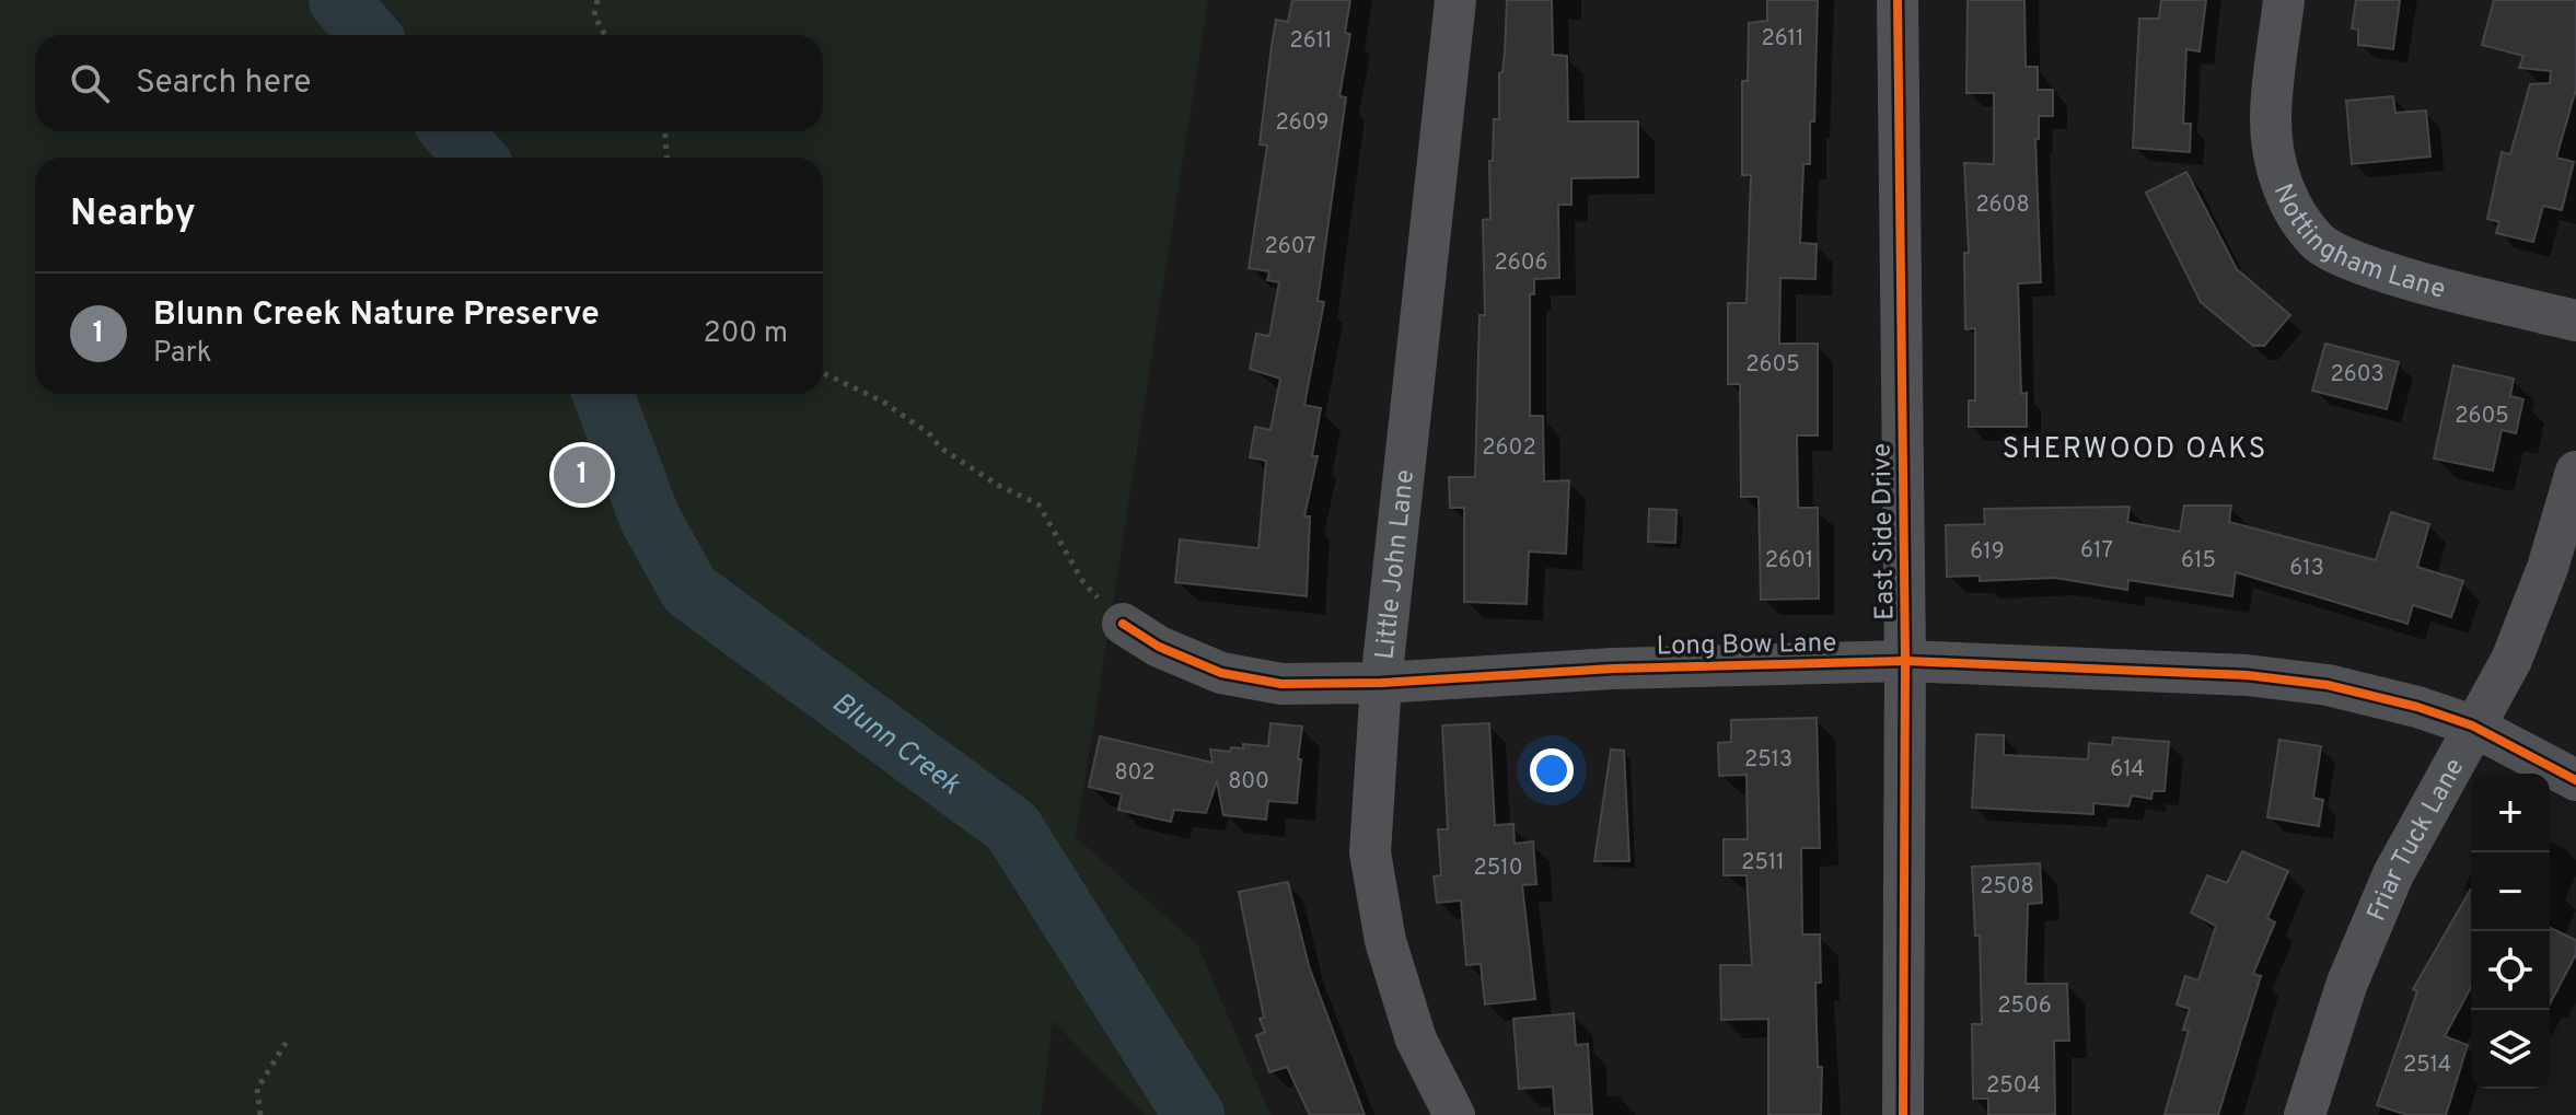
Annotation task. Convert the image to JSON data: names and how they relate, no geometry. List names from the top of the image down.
{
  "streets": {
    "street": [
      "Nottingham Lane",
      "East Side Drive",
      "Little John Lane",
      "Long Bow Lane",
      "Friar Tuck Lane"
    ]
  },
  "crossings": [
    ["East Side Drive", "Long Bow Lane"],
    ["Little John Lane", "Long Bow Lane"],
    ["Long Bow Lane", "Friar Tuck Lane"]
  ],
  "districts": ["SHERWOOD OAKS"],
  "water": ["Blunn Creek"],
  "house_numbers": [
    "2611",
    "2611",
    "2609",
    "2608",
    "2607",
    "2606",
    "2605",
    "2603",
    "2605",
    "2602",
    "617",
    "619",
    "2601",
    "615",
    "613",
    "2513",
    "614",
    "802",
    "800",
    "2511",
    "2510",
    "2508",
    "2506",
    "2514",
    "2504"
  ],
  "page": {
    "search": "Search here",
    "heading": "Nearby",
    "list": [
      {
        "mark": "1",
        "name": "Blunn Creek Nature Preserve",
        "note": "Park",
        "value": "200 m"
      }
    ],
    "pins": "1",
    "map_buttons": ["+", "−"]
  }
}
